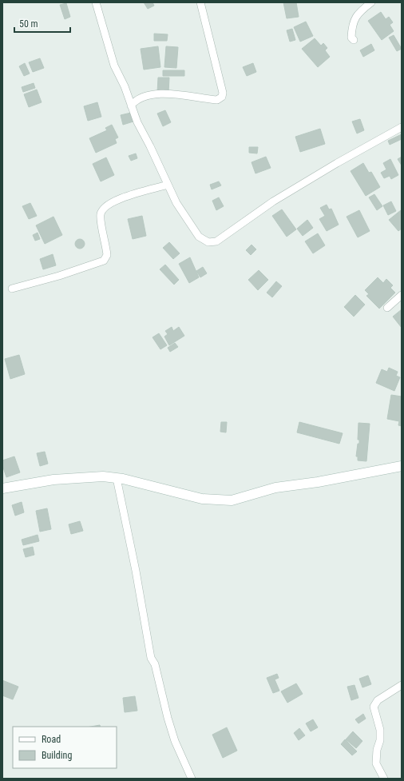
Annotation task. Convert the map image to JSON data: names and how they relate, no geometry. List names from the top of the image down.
{
  "legend": ["Road", "Building"],
  "scale_bar": "50 m"
}
